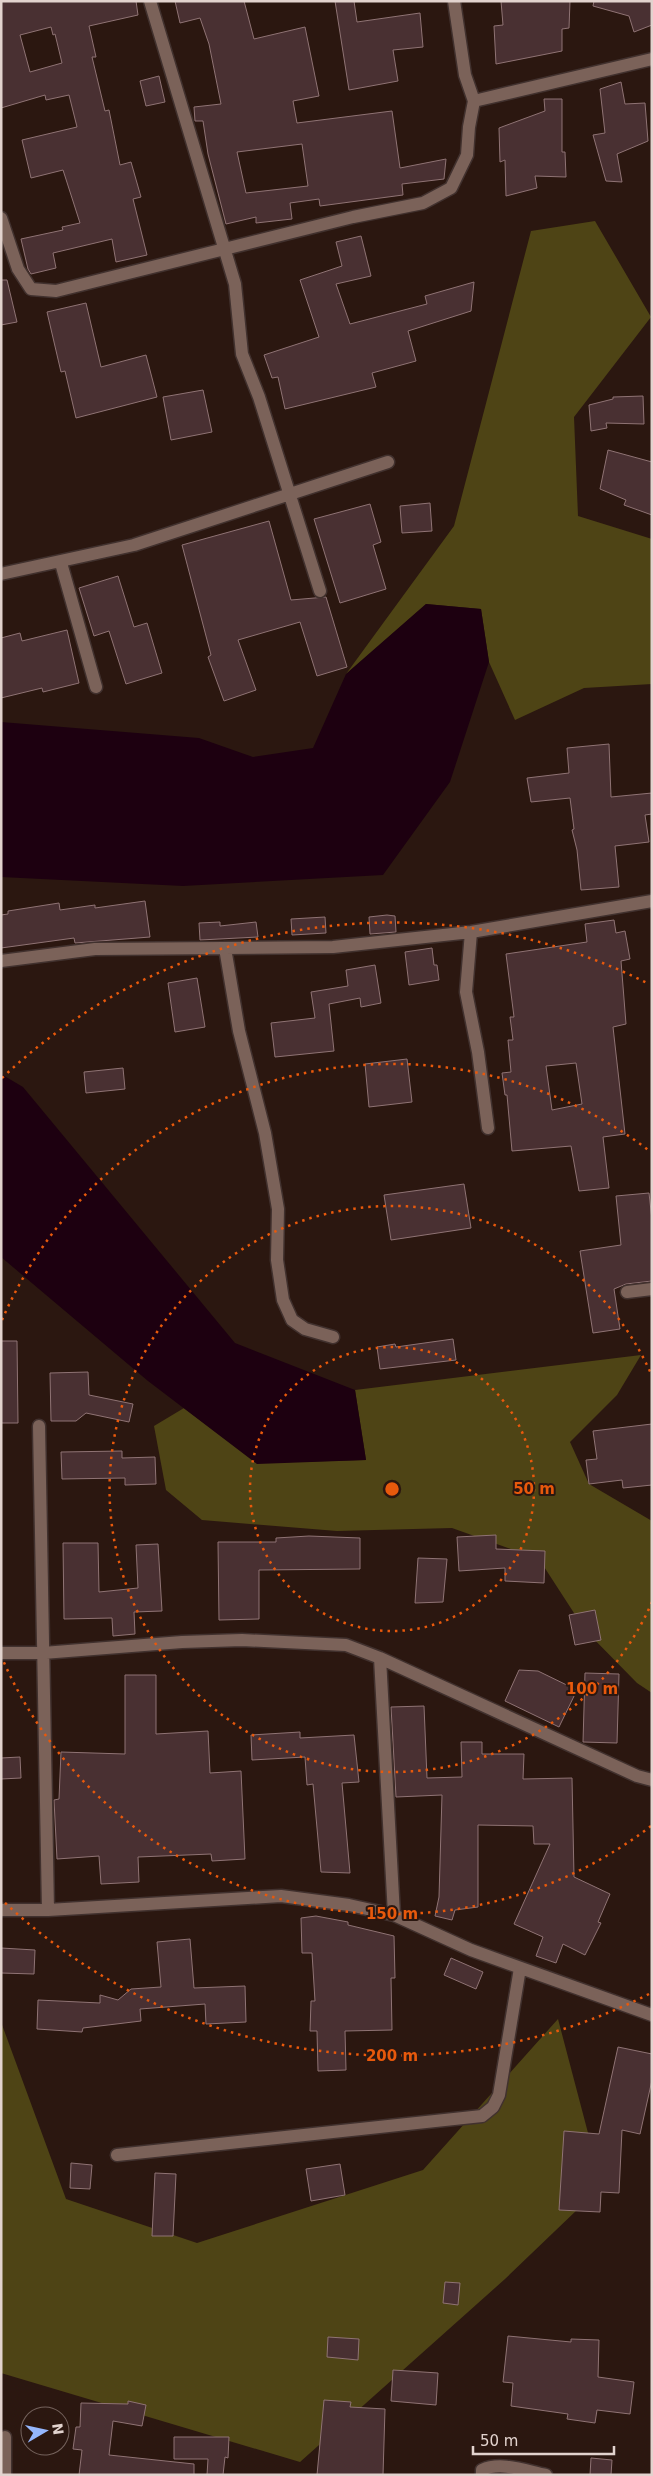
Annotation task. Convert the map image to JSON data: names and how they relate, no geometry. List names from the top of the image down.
{
  "scale_bar": "50 m",
  "north": "right",
  "rings": [
    "50 m",
    "100 m",
    "150 m",
    "200 m"
  ]
}
